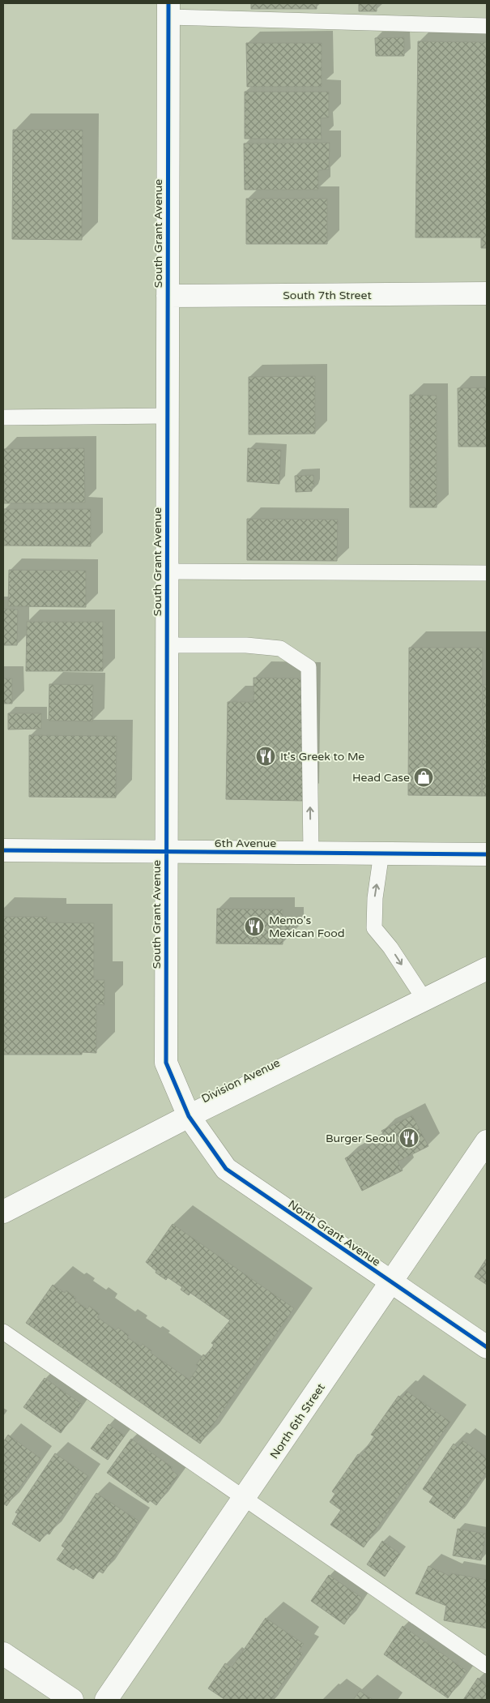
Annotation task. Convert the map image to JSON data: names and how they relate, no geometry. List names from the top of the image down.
{
  "streets": {
    "street": [
      "South Grant Avenue",
      "South 7th Street",
      "6th Avenue",
      "Division Avenue",
      "North Grant Avenue",
      "North 6th Street"
    ]
  },
  "crossings": [
    ["South Grant Avenue", "South 7th Street"],
    ["South Grant Avenue", "6th Avenue"],
    ["South Grant Avenue", "Division Avenue"],
    ["South Grant Avenue", "North Grant Avenue"],
    ["Division Avenue", "North Grant Avenue"],
    ["North Grant Avenue", "North 6th Street"]
  ],
  "places": {
    "restaurant": ["It's Greek to Me", "Memo's Mexican Food", "Burger Seoul"],
    "shop": ["Head Case"]
  }
}
